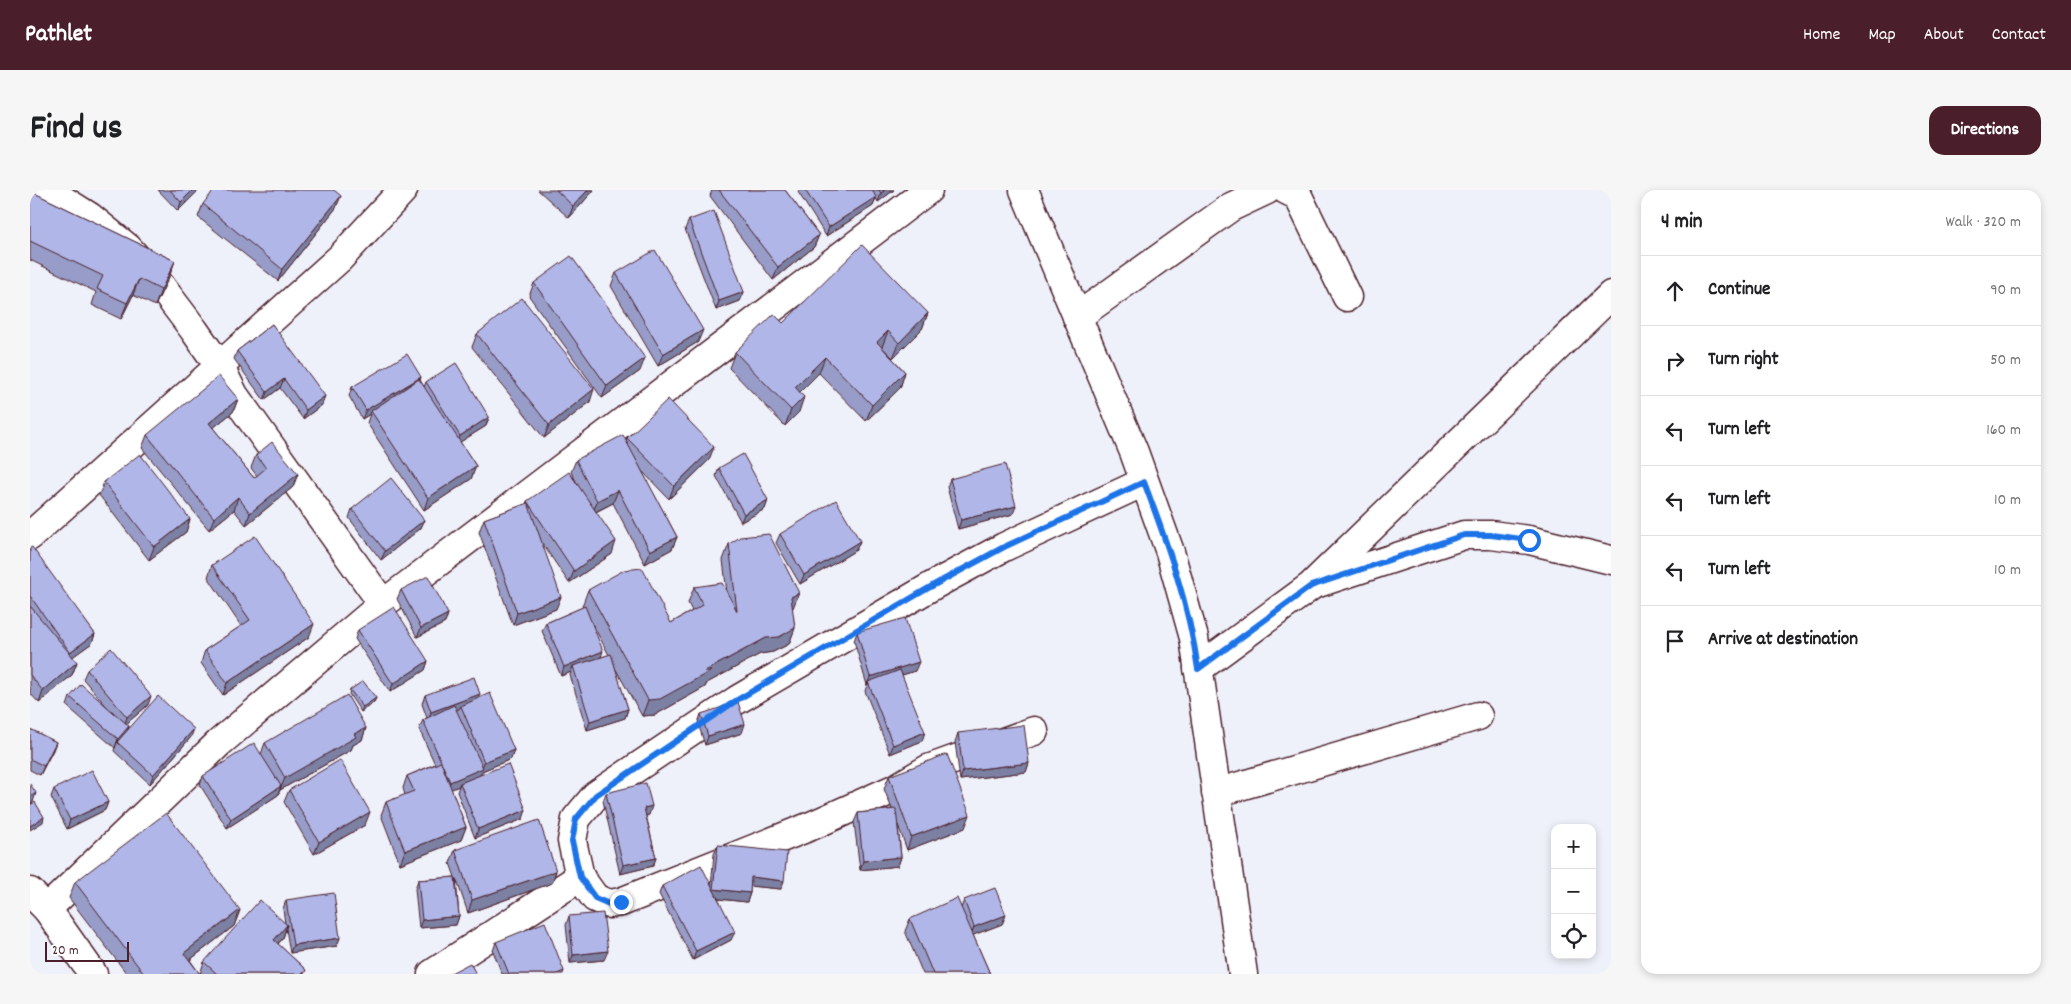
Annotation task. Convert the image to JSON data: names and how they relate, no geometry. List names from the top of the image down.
{
  "scale_bar": "20 m",
  "page": {
    "header": "Pathlet",
    "nav": [
      "Home",
      "Map",
      "About",
      "Contact"
    ],
    "title": "Find us",
    "buttons": "Directions",
    "heading": ["4 min", "Walk · 320 m"],
    "list": [
      ["Continue", "90 m"],
      ["Turn right", "50 m"],
      ["Turn left", "160 m"],
      ["Turn left", "10 m"],
      ["Turn left", "10 m"],
      "Arrive at destination"
    ],
    "map_buttons": ["+", "−"],
    "scale": "20 m"
  }
}
